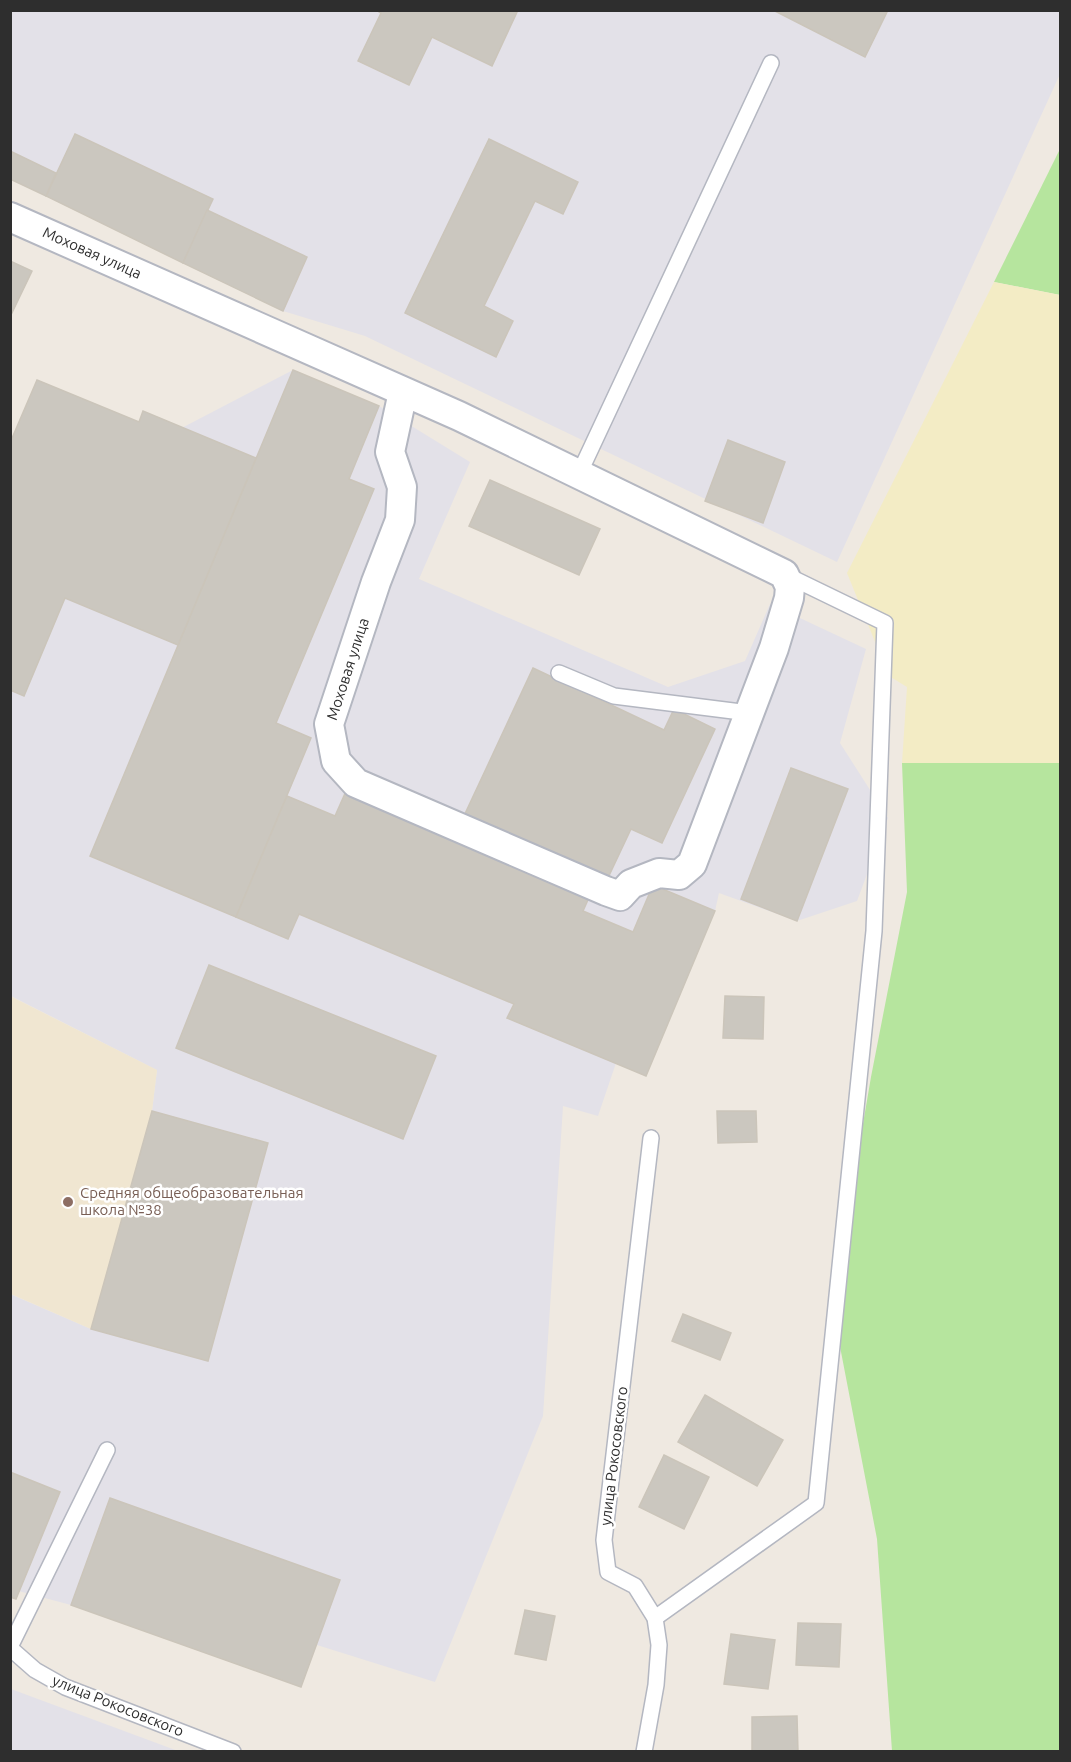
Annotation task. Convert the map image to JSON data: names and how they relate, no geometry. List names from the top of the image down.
{
  "streets": {
    "street": ["Моховая улица"],
    "lane": ["улица Рокосовского"]
  },
  "places": ["Средняя общеобразовательная школа №38"]
}
